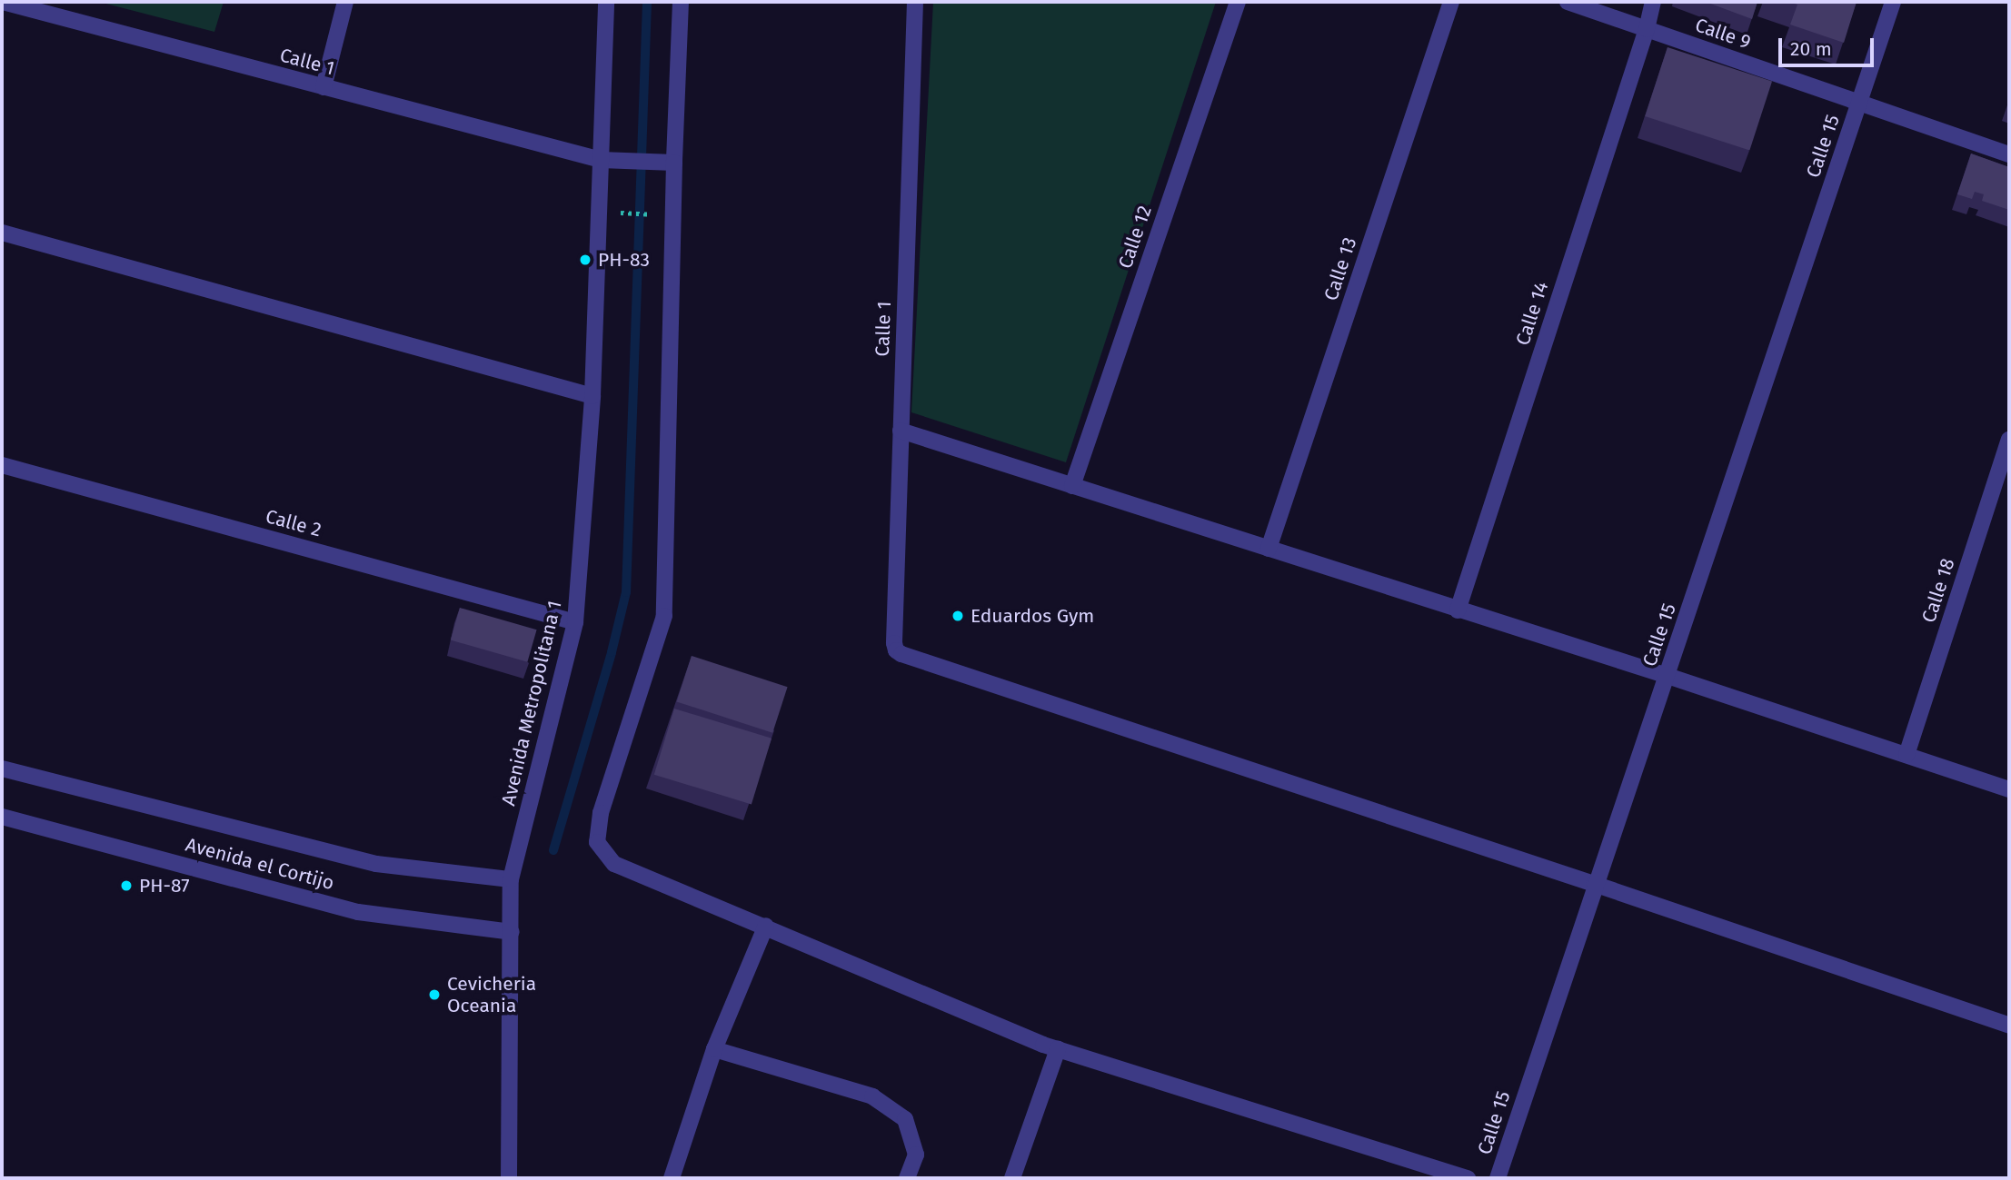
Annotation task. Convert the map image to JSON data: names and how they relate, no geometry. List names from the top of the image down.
{
  "streets": {
    "street": [
      "Calle 9",
      "Calle 1",
      "Calle 15",
      "Calle 12",
      "Calle 13",
      "Calle 14",
      "Calle 2",
      "Calle 18",
      "Avenida Metropolitana 1",
      "Avenida el Cortijo"
    ]
  },
  "crossings": [
    ["Calle 9", "Calle 15"],
    ["Calle 9", "Calle 14"],
    ["Calle 1", "Calle 15"],
    ["Calle 1", "Avenida Metropolitana 1"],
    ["Calle 2", "Avenida Metropolitana 1"],
    ["Avenida Metropolitana 1", "Avenida el Cortijo"]
  ],
  "places": [
    "PH-83",
    "Eduardos Gym",
    "PH-87",
    "Cevicheria Oceania"
  ],
  "scale_bar": "20 m"
}
